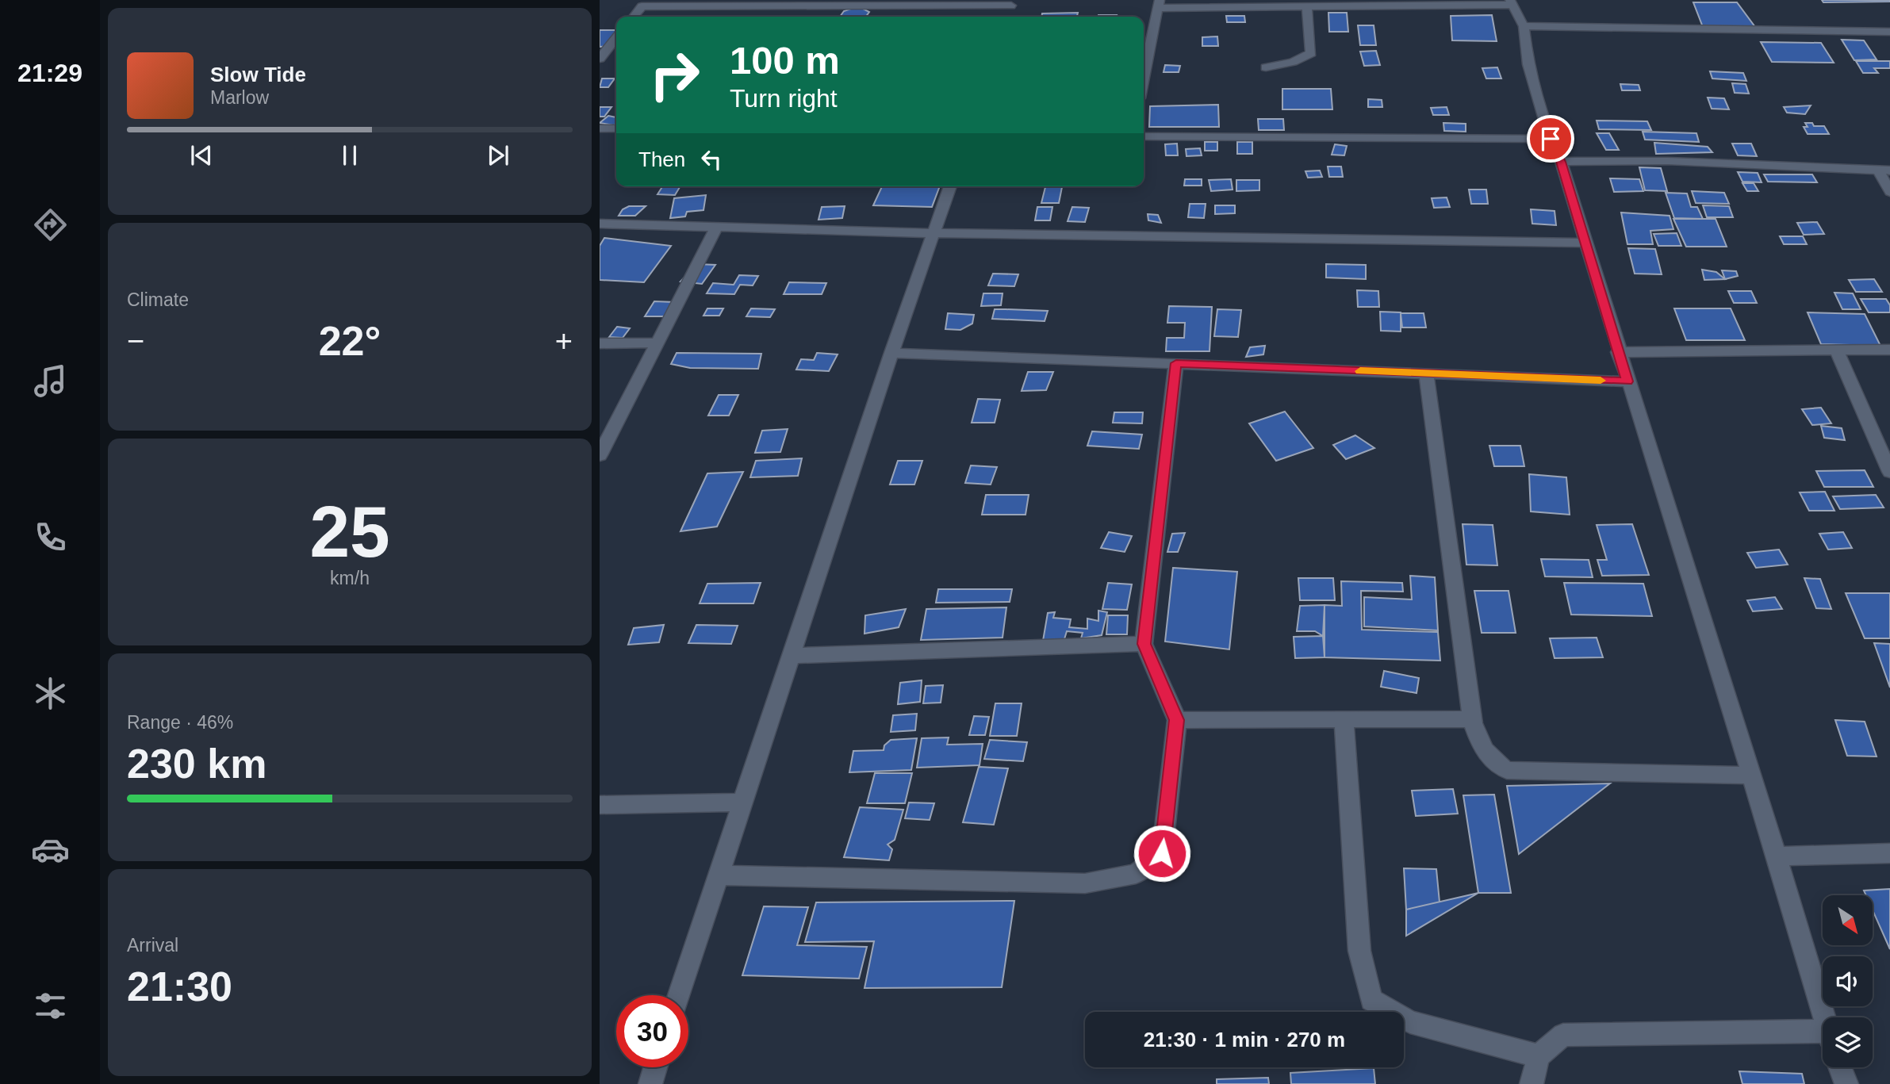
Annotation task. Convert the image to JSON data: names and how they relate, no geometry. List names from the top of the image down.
{
  "north": "bottom right",
  "page": {
    "tabs": "21:29",
    "turn": ["100 m", "Turn right"],
    "song": ["Slow Tide", "Marlow"],
    "then": "Then",
    "tile": [
      "Climate",
      ["25", "km/h"],
      ["Range · 46%", "230 km"],
      ["Arrival", "21:30"]
    ],
    "heat": ["−", "22°", "+"],
    "limit": "30",
    "trip": "21:30 · 1 min · 270 m"
  }
}
